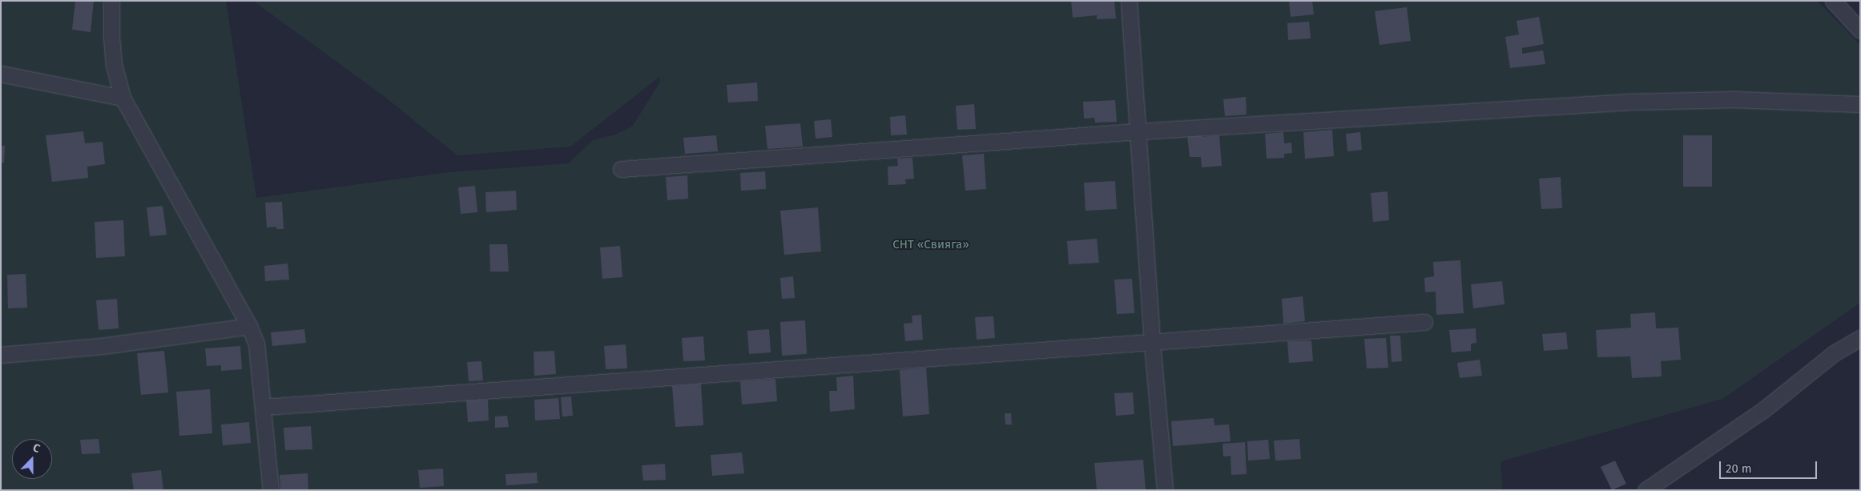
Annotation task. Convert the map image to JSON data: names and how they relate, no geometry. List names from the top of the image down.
{
  "parks": ["СНТ «Свияга»"],
  "scale_bar": "20 m",
  "north": "top"
}
